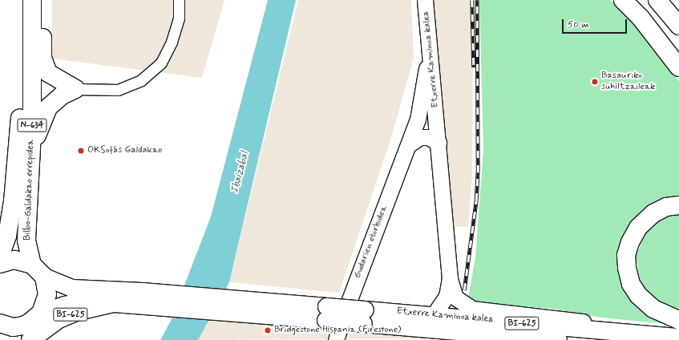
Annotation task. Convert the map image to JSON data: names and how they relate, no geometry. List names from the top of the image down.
{
  "streets": {
    "highway": ["N-634", "Bilbo-Galdakao errepidea", "BI-625"],
    "main road": ["Etxerre Kaminoa kalea"],
    "street": ["Gudarien etorbidea"]
  },
  "crossings": [
    ["Etxerre Kaminoa kalea", "Gudarien etorbidea"],
    ["Etxerre Kaminoa kalea", "BI-625"],
    ["Bilbo-Galdakao errepidea", "BI-625"]
  ],
  "water": ["Ibaizabal"],
  "places": ["Basauriko suhiltzaileak", "OKSofás Galdakao", "Bridgestone Hispania (Firestone)"],
  "scale_bar": "50 m"
}
